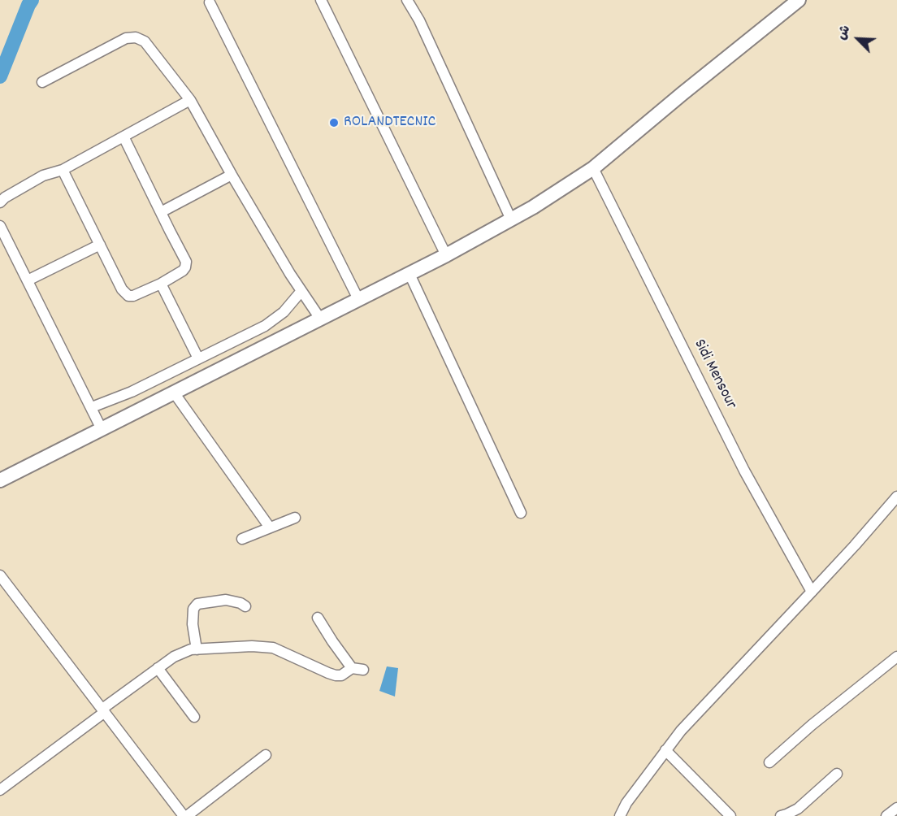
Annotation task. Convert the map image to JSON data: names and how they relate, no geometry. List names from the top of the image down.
{
  "streets": {
    "street": ["Sidi Mensour"]
  },
  "places": ["ROLANDTECNIC"],
  "north": "top left"
}
